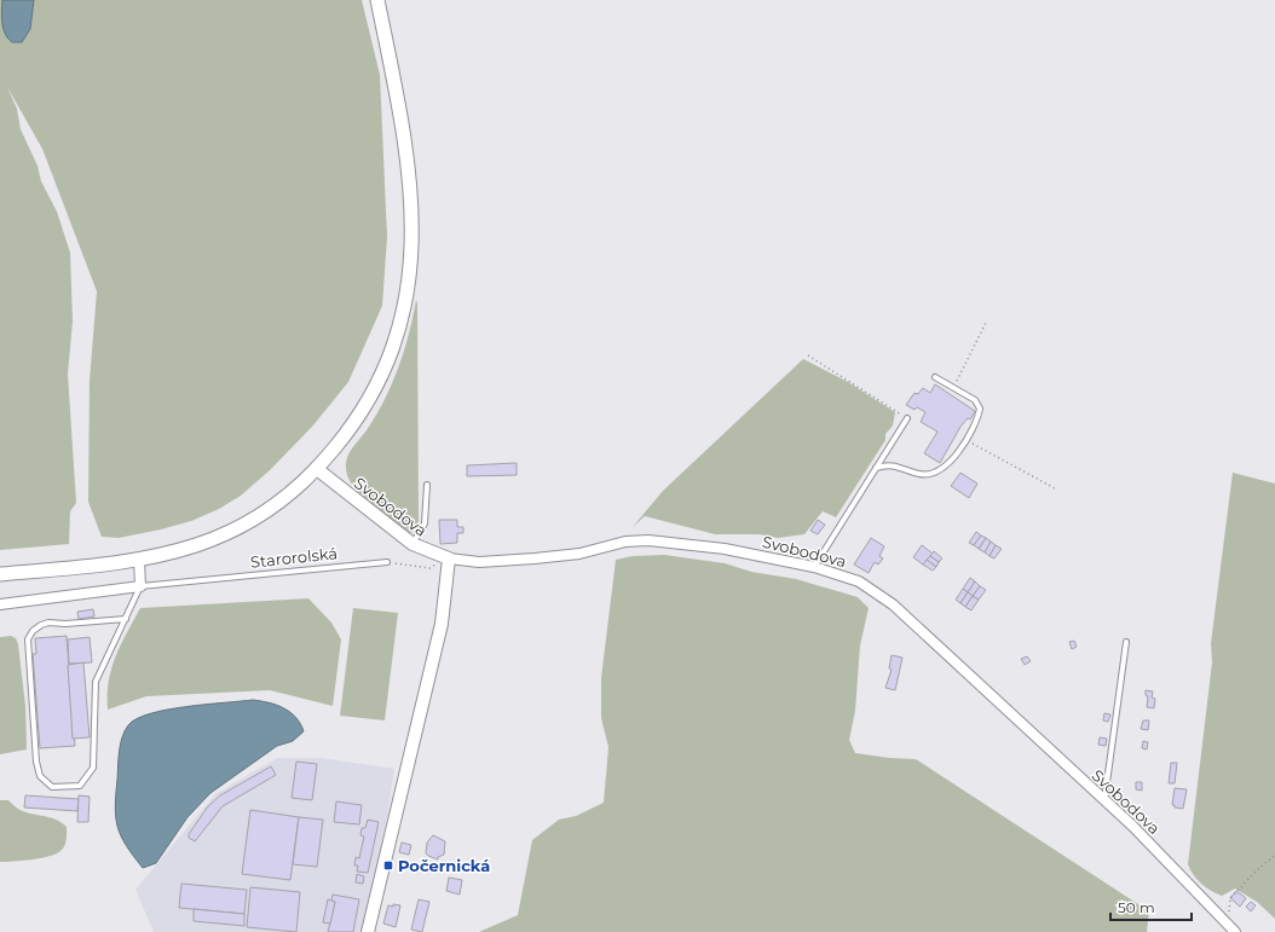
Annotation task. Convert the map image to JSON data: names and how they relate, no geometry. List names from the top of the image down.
{
  "streets": {
    "street": ["Svobodova", "Starorolská"]
  },
  "places": {
    "transit": ["Počernická"]
  },
  "scale_bar": "50 m"
}
